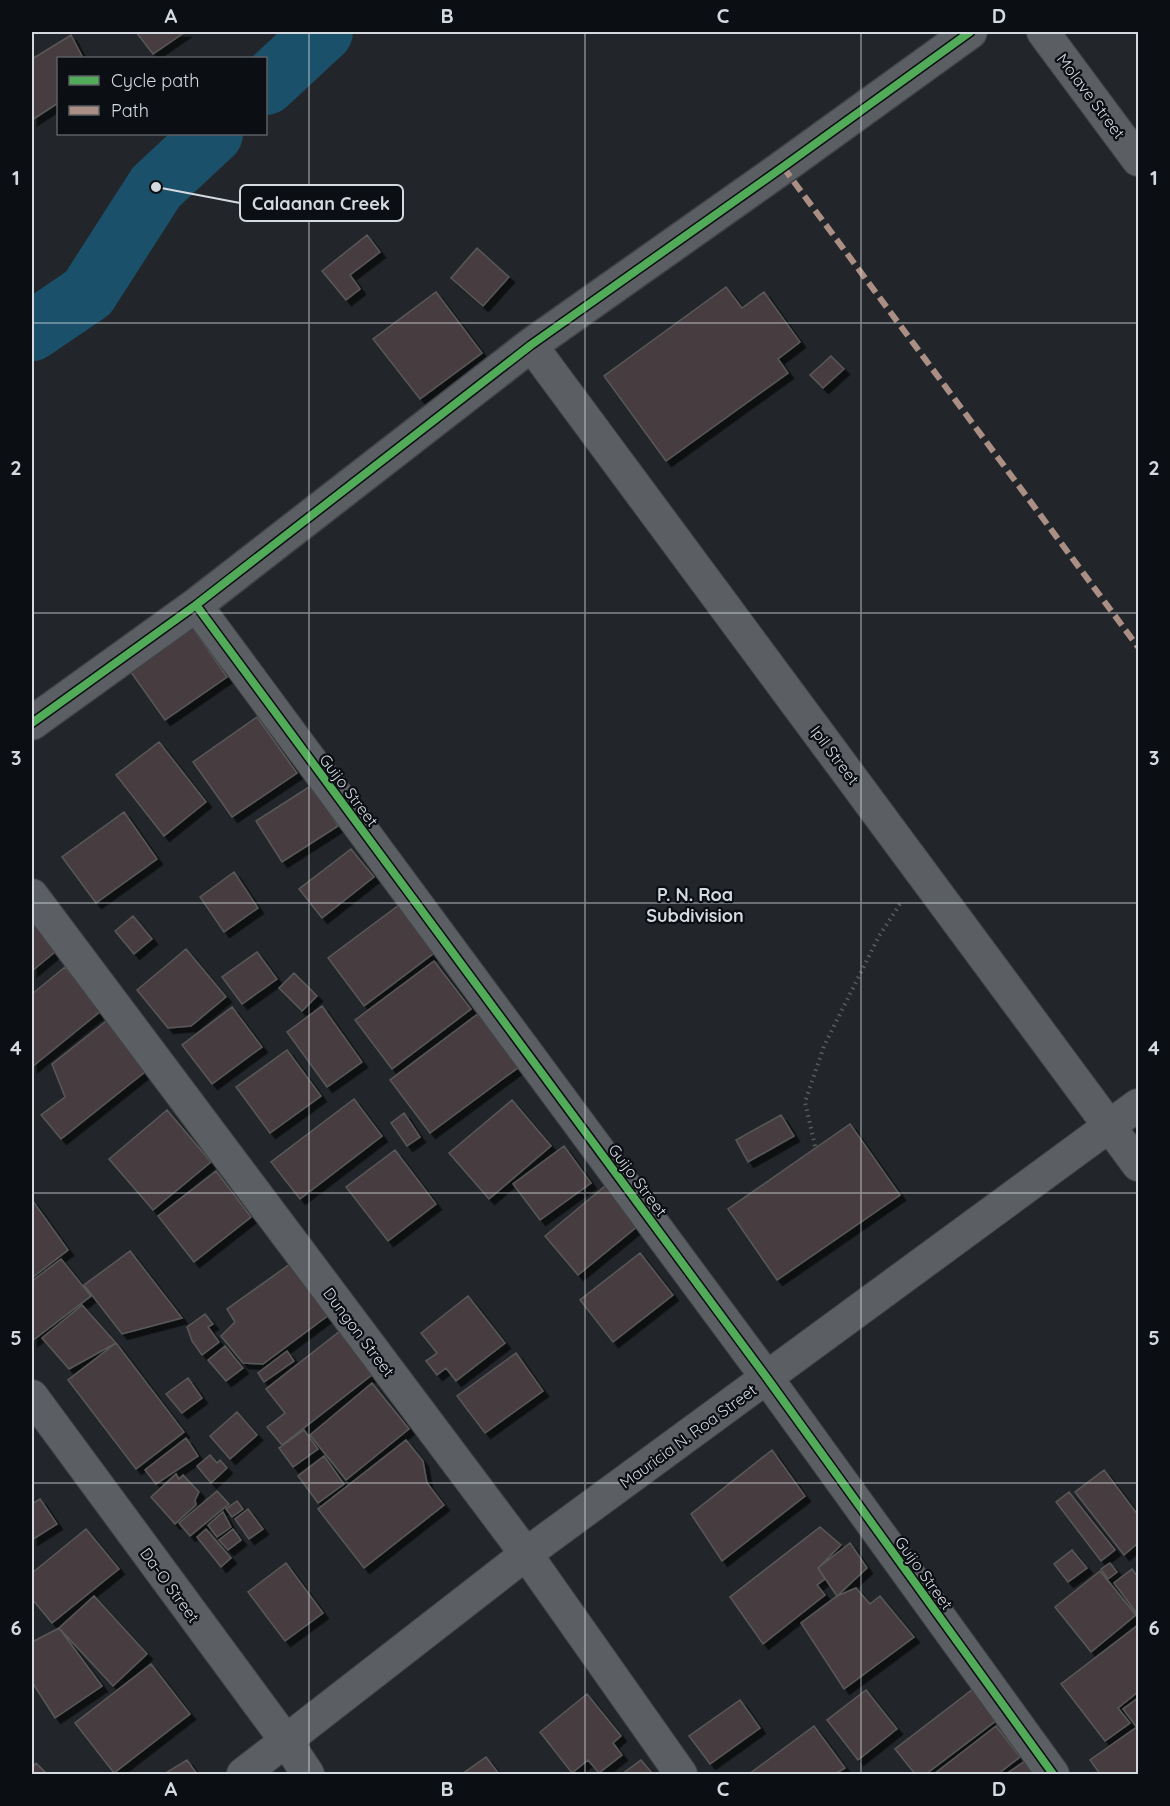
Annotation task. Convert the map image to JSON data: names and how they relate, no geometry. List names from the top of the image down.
{
  "streets": {
    "street": [
      "Molave Street",
      "Ipil Street",
      "Guijo Street",
      "Dungon Street",
      "Mauricia N. Roa Street",
      "Da-O Street"
    ]
  },
  "crossings": [
    ["Ipil Street", "Mauricia N. Roa Street"],
    ["Guijo Street", "Mauricia N. Roa Street"],
    ["Dungon Street", "Mauricia N. Roa Street"],
    ["Mauricia N. Roa Street", "Da-O Street"]
  ],
  "districts": ["P. N. Roa Subdivision"],
  "places": ["Calaanan Creek"],
  "legend": ["Cycle path", "Path"],
  "grid": {
    "columns": [
      "A",
      "B",
      "C",
      "D"
    ],
    "rows": [
      "1",
      "2",
      "3",
      "4",
      "5",
      "6"
    ]
  }
}
